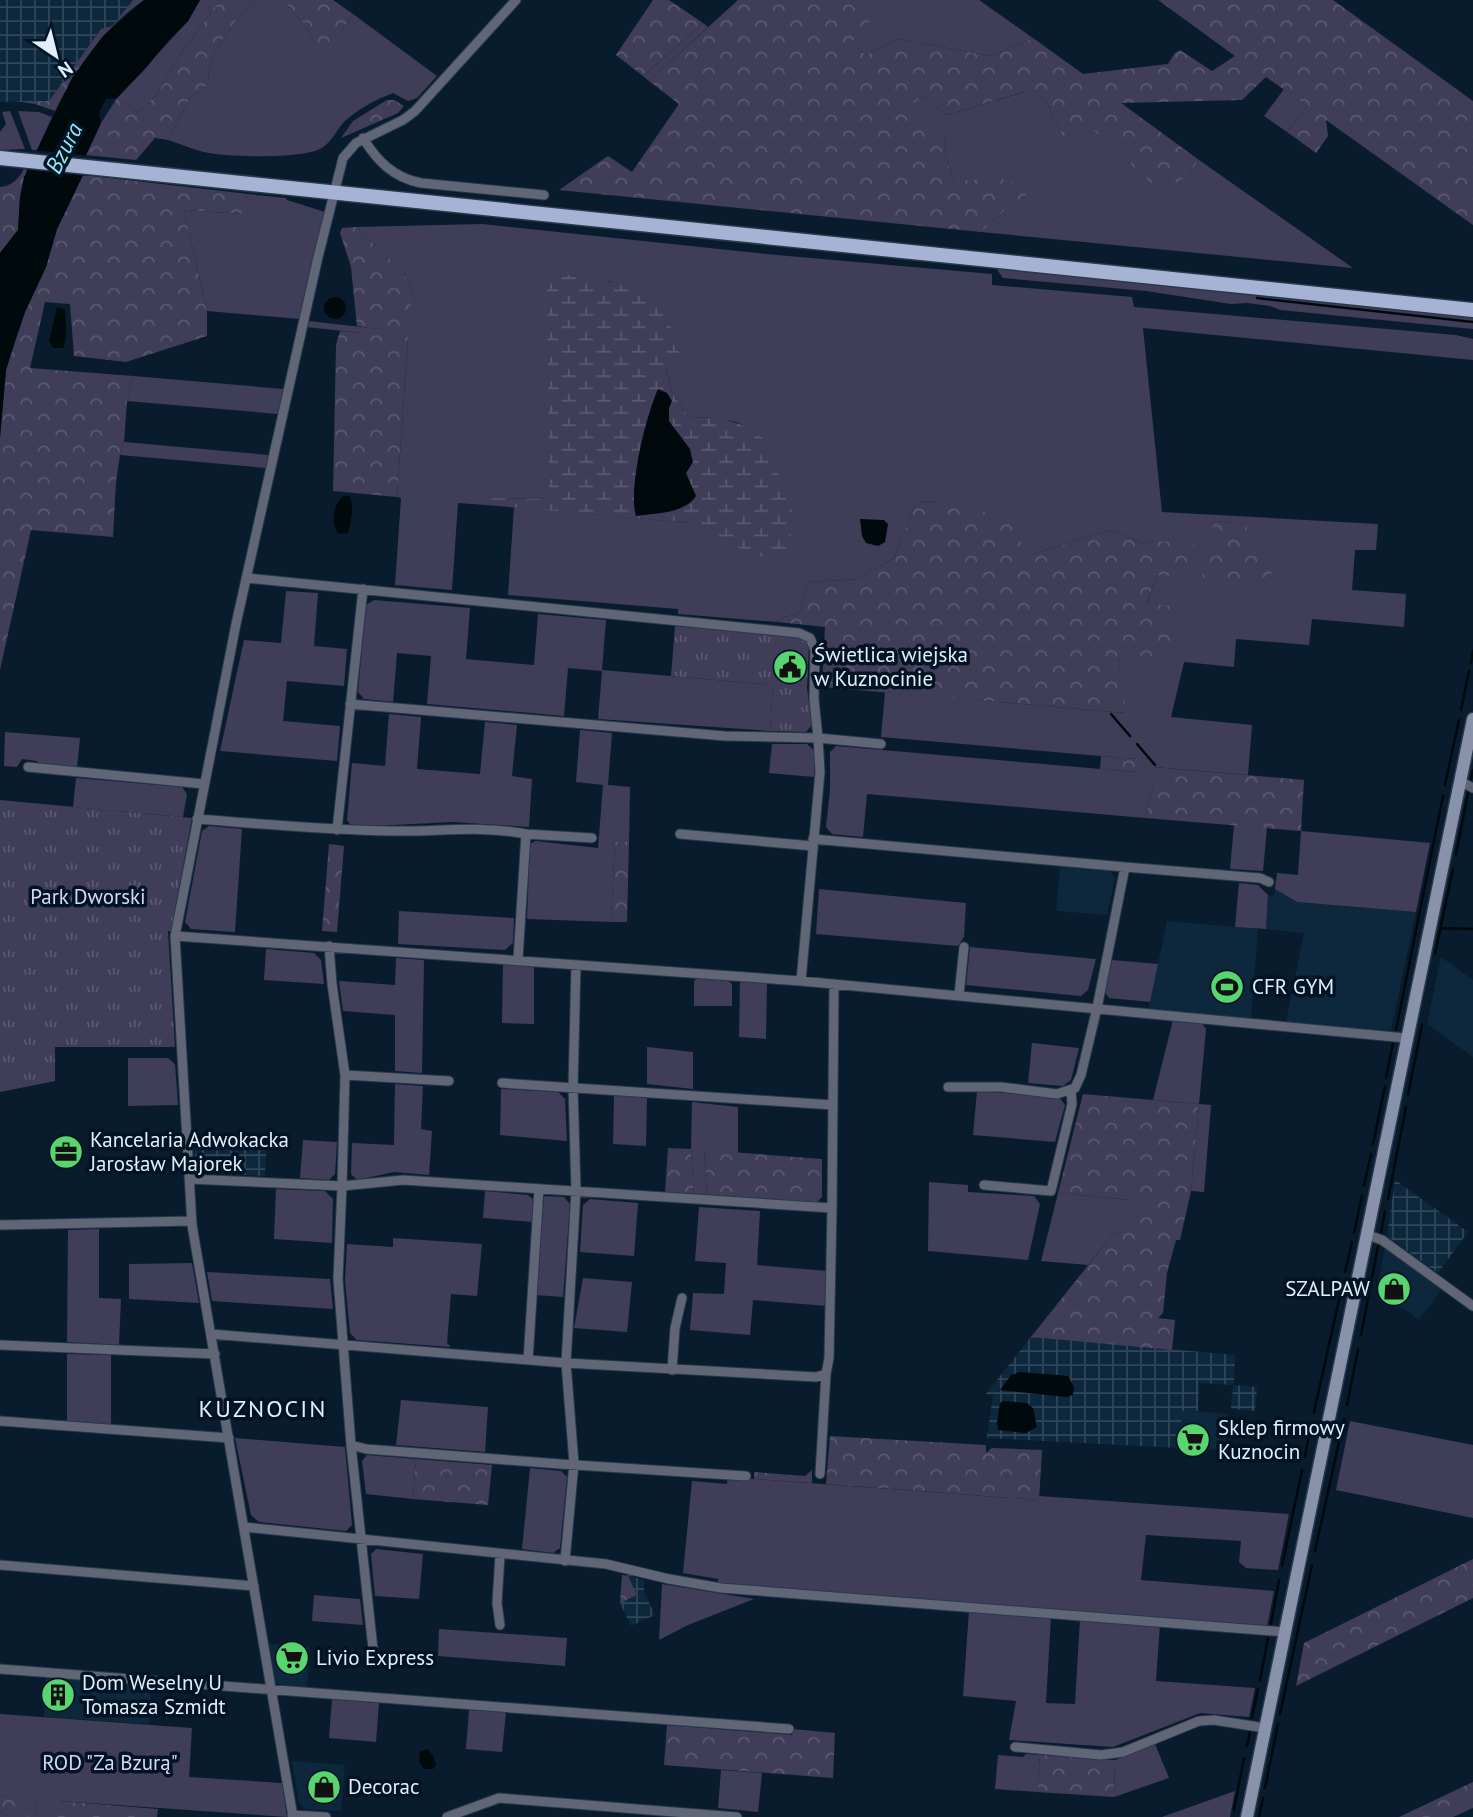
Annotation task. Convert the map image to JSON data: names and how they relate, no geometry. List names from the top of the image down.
{
  "districts": ["KUZNOCIN"],
  "water": ["Bzura"],
  "parks": ["Park Dworski", "ROD \"Za Bzurą\""],
  "places": {
    "public building": ["Świetlica wiejska w Kuznocinie"],
    "sports": ["CFR GYM"],
    "office": ["Kancelaria Adwokacka Jarosław Majorek"],
    "shop": ["SZALPAW", "Decorac"],
    "supermarket": ["Sklep firmowy Kuznocin", "Livio Express"],
    "building": ["Dom Weselny U Tomasza Szmidt"]
  },
  "north": "bottom right"
}
